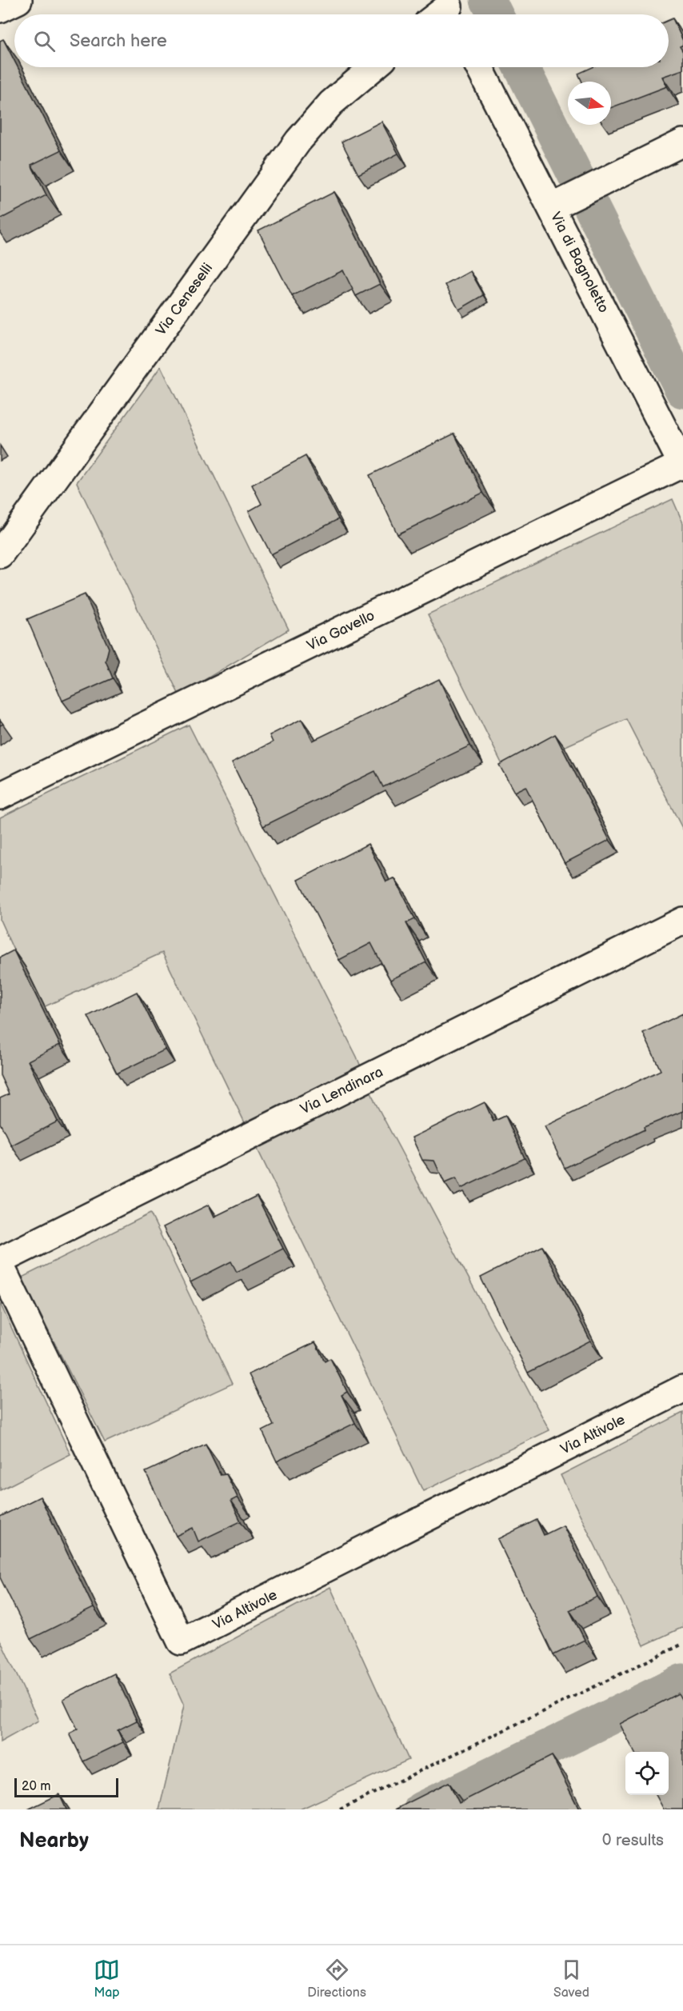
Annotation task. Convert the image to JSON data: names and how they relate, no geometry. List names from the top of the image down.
{
  "streets": {
    "street": [
      "Via di Bagnoletto",
      "Via Ceneselli",
      "Via Gavello",
      "Via Lendinara",
      "Via Altivole"
    ]
  },
  "crossings": [
    ["Via di Bagnoletto", "Via Gavello"]
  ],
  "scale_bar": "20 m",
  "north": "right",
  "page": {
    "search": "Search here",
    "scale": "20 m",
    "heading": ["Nearby", "0 results"],
    "nav": ["Map", "Directions", "Saved"]
  }
}
